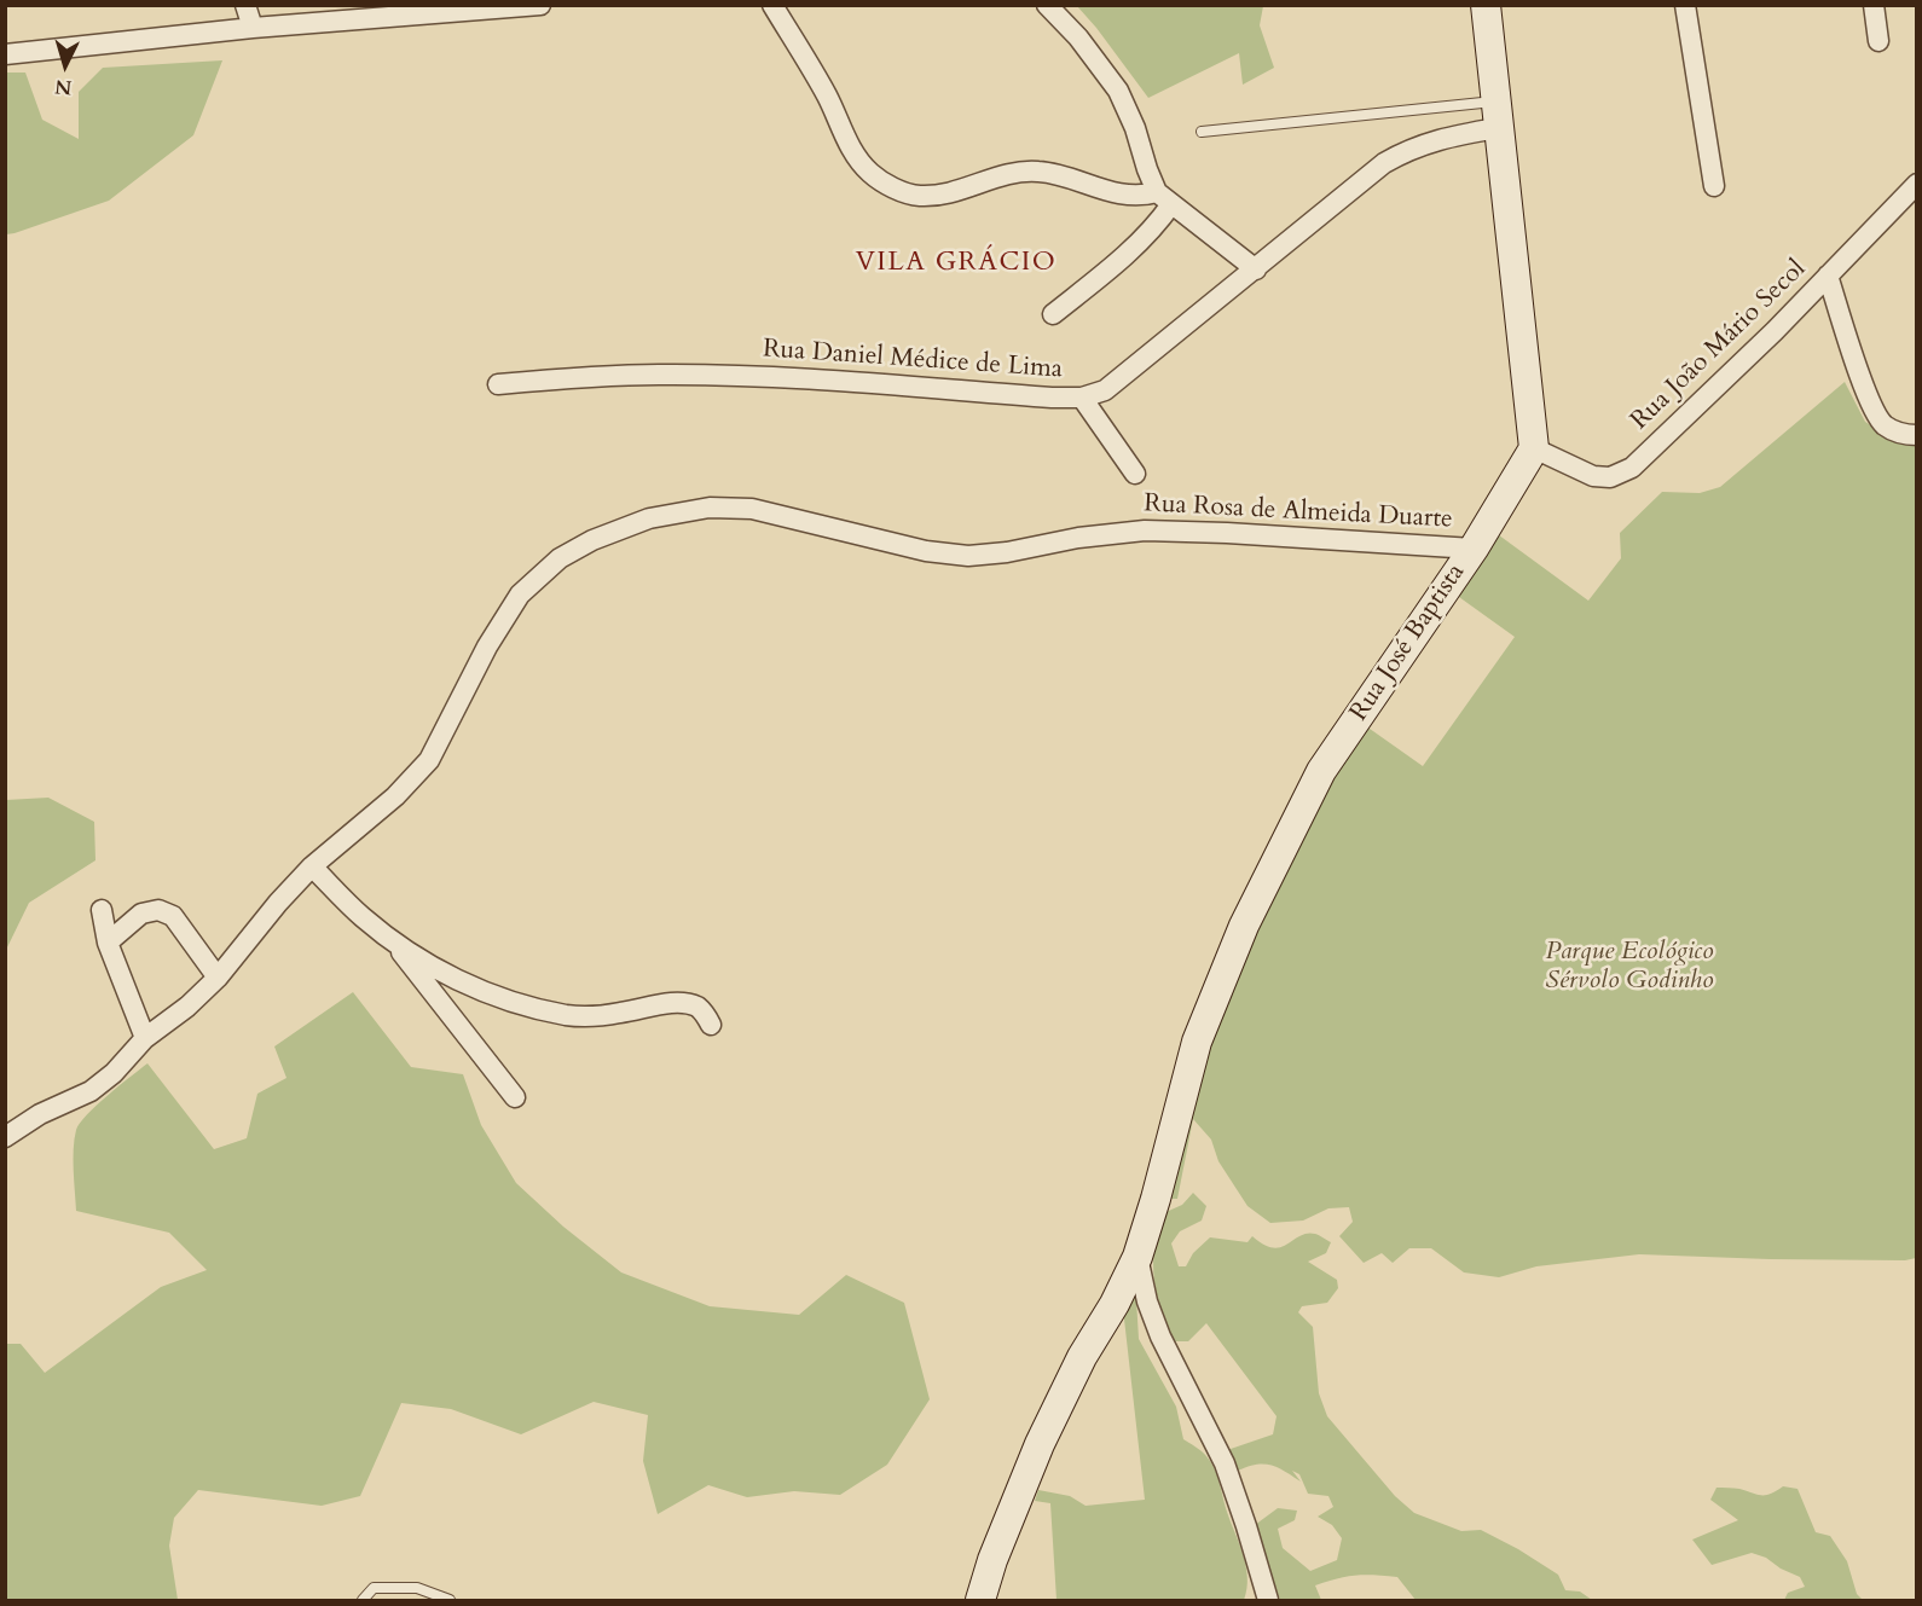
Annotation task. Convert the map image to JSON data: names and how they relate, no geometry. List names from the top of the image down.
{
  "streets": {
    "street": [
      "Rua João Mário Secol",
      "Rua Daniel Médice de Lima",
      "Rua Rosa de Almeida Duarte",
      "Rua José Baptista"
    ]
  },
  "crossings": [
    ["Rua João Mário Secol", "Rua José Baptista"],
    ["Rua Rosa de Almeida Duarte", "Rua José Baptista"]
  ],
  "districts": ["VILA GRÁCIO"],
  "parks": ["Parque Ecológico Sérvolo Godinho"],
  "north": "bottom"
}
